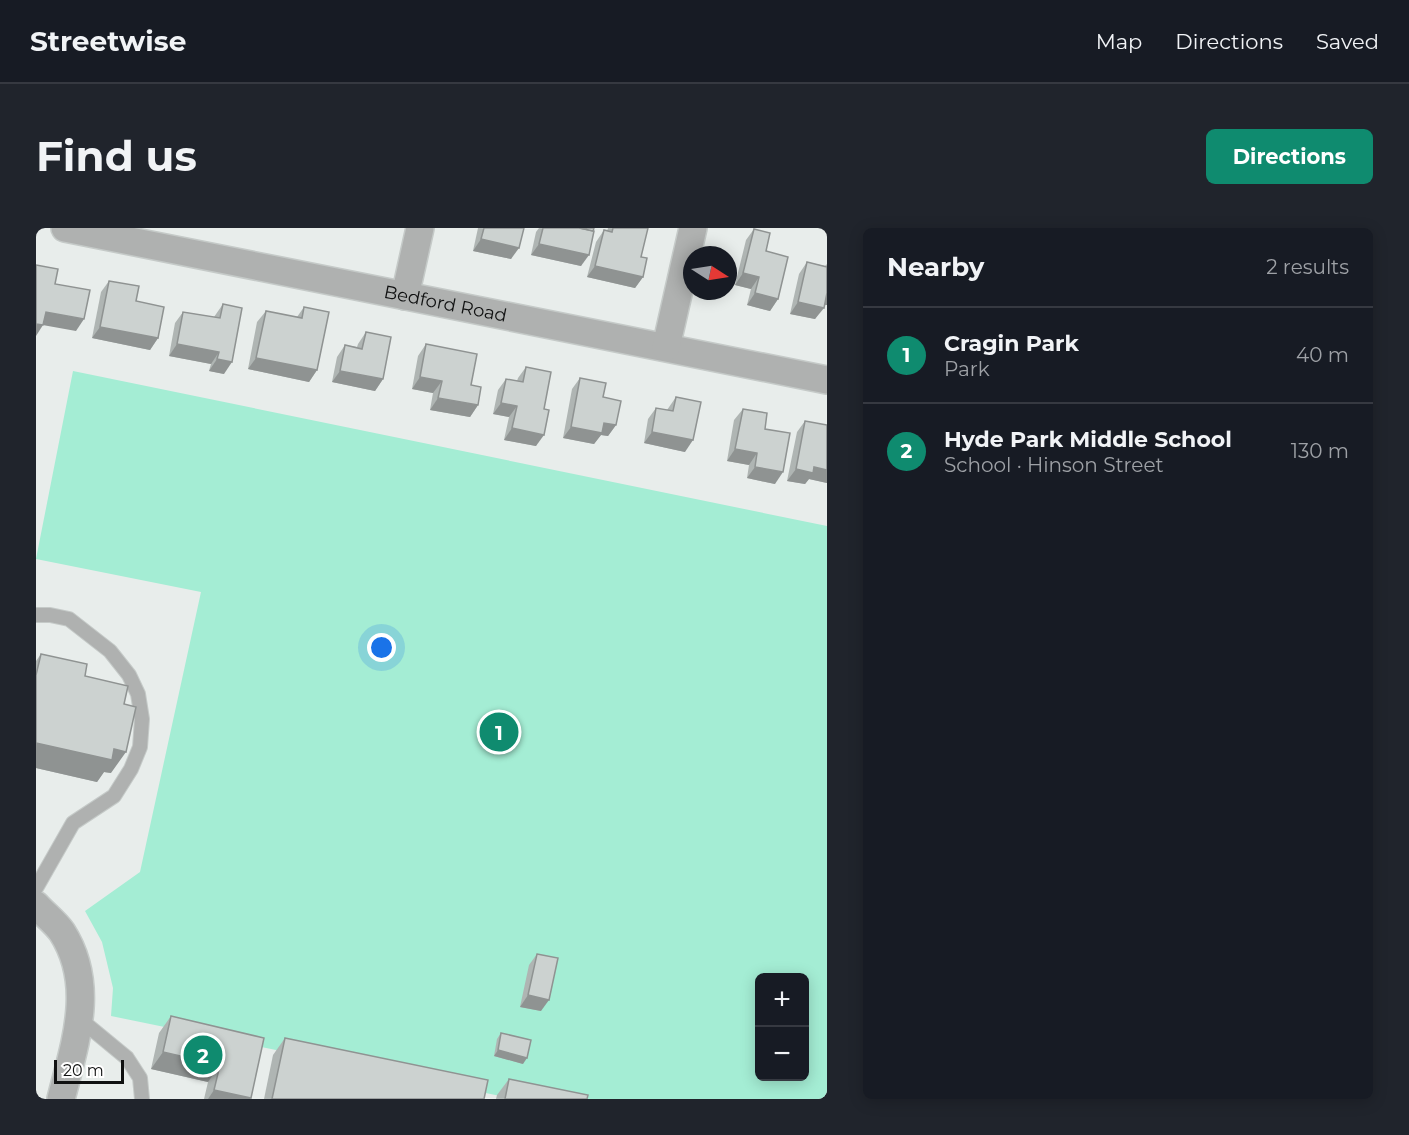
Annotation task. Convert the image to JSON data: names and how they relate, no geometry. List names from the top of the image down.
{
  "streets": {
    "street": ["Bedford Road"]
  },
  "scale_bar": "20 m",
  "north": "right",
  "page": {
    "header": "Streetwise",
    "nav": ["Map", "Directions", "Saved"],
    "buttons": "Directions",
    "title": "Find us",
    "heading": ["Nearby", "2 results"],
    "list": [
      {
        "mark": "1",
        "name": "Cragin Park",
        "note": "Park",
        "value": "40 m"
      },
      {
        "mark": "2",
        "name": "Hyde Park Middle School",
        "note": "School · Hinson Street",
        "value": "130 m"
      }
    ],
    "pins": ["1", "2"],
    "map_buttons": ["+", "−"],
    "scale": "20 m"
  }
}
